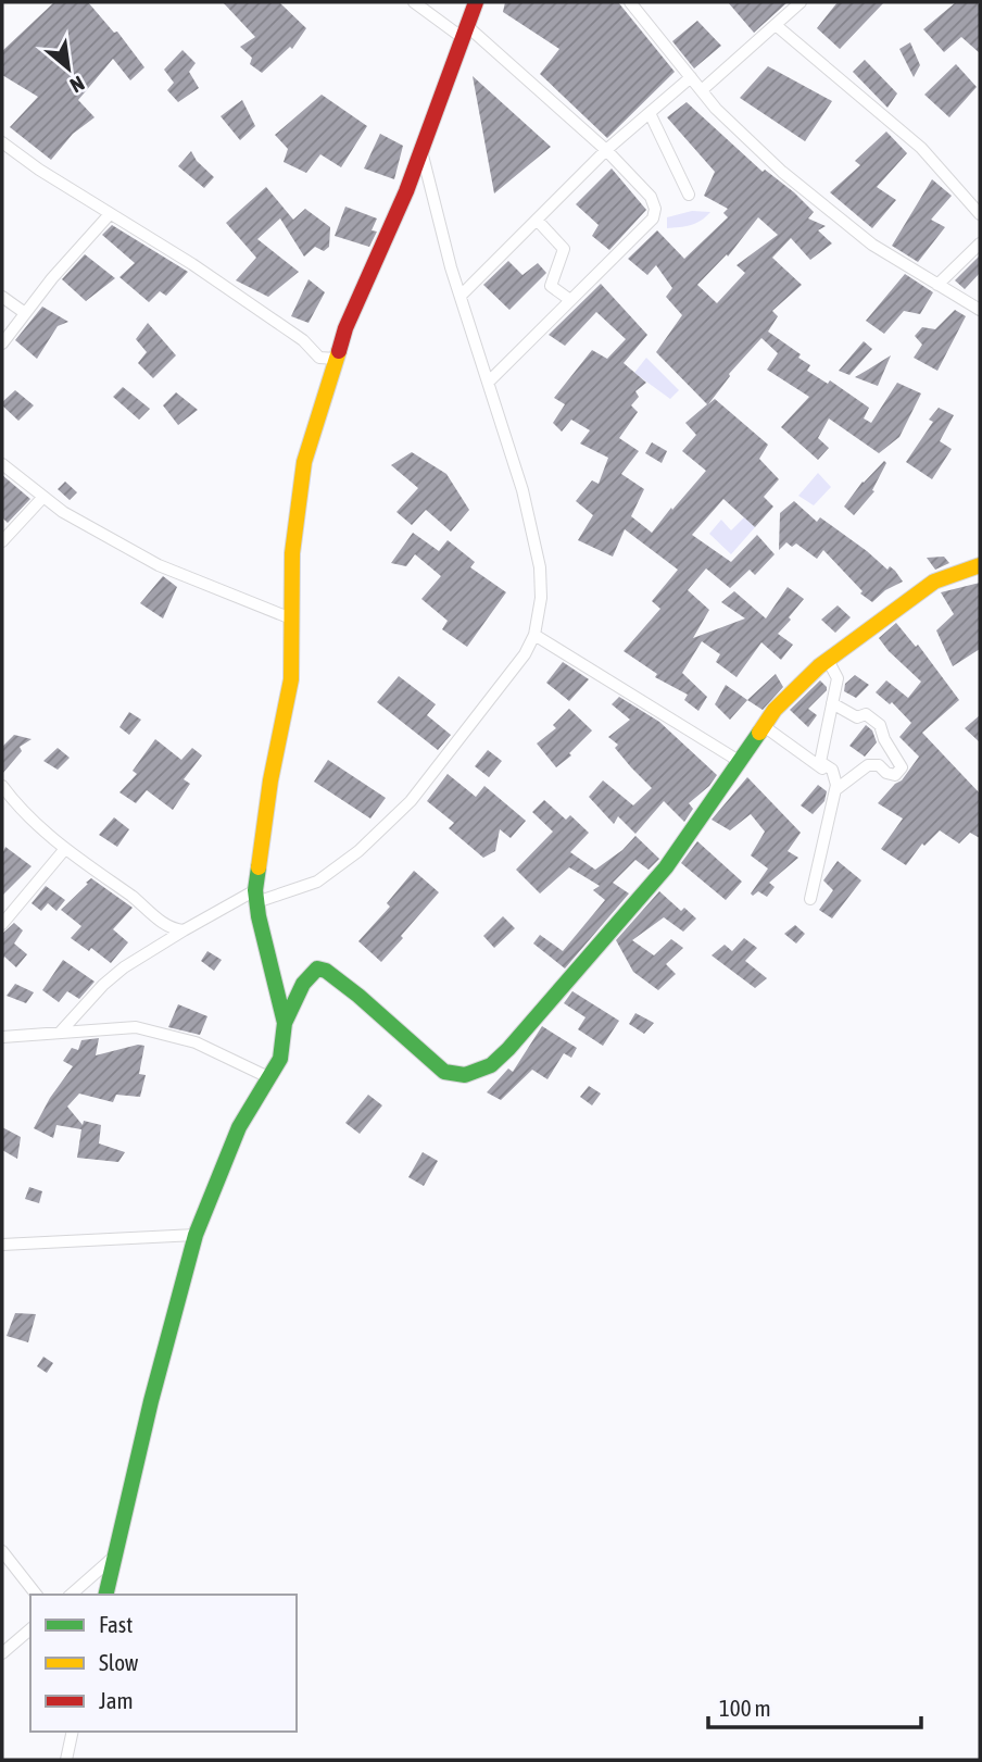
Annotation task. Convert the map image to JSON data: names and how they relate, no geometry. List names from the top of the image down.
{
  "legend": ["Fast", "Slow", "Jam"],
  "scale_bar": "100 m",
  "north": "bottom right"
}
